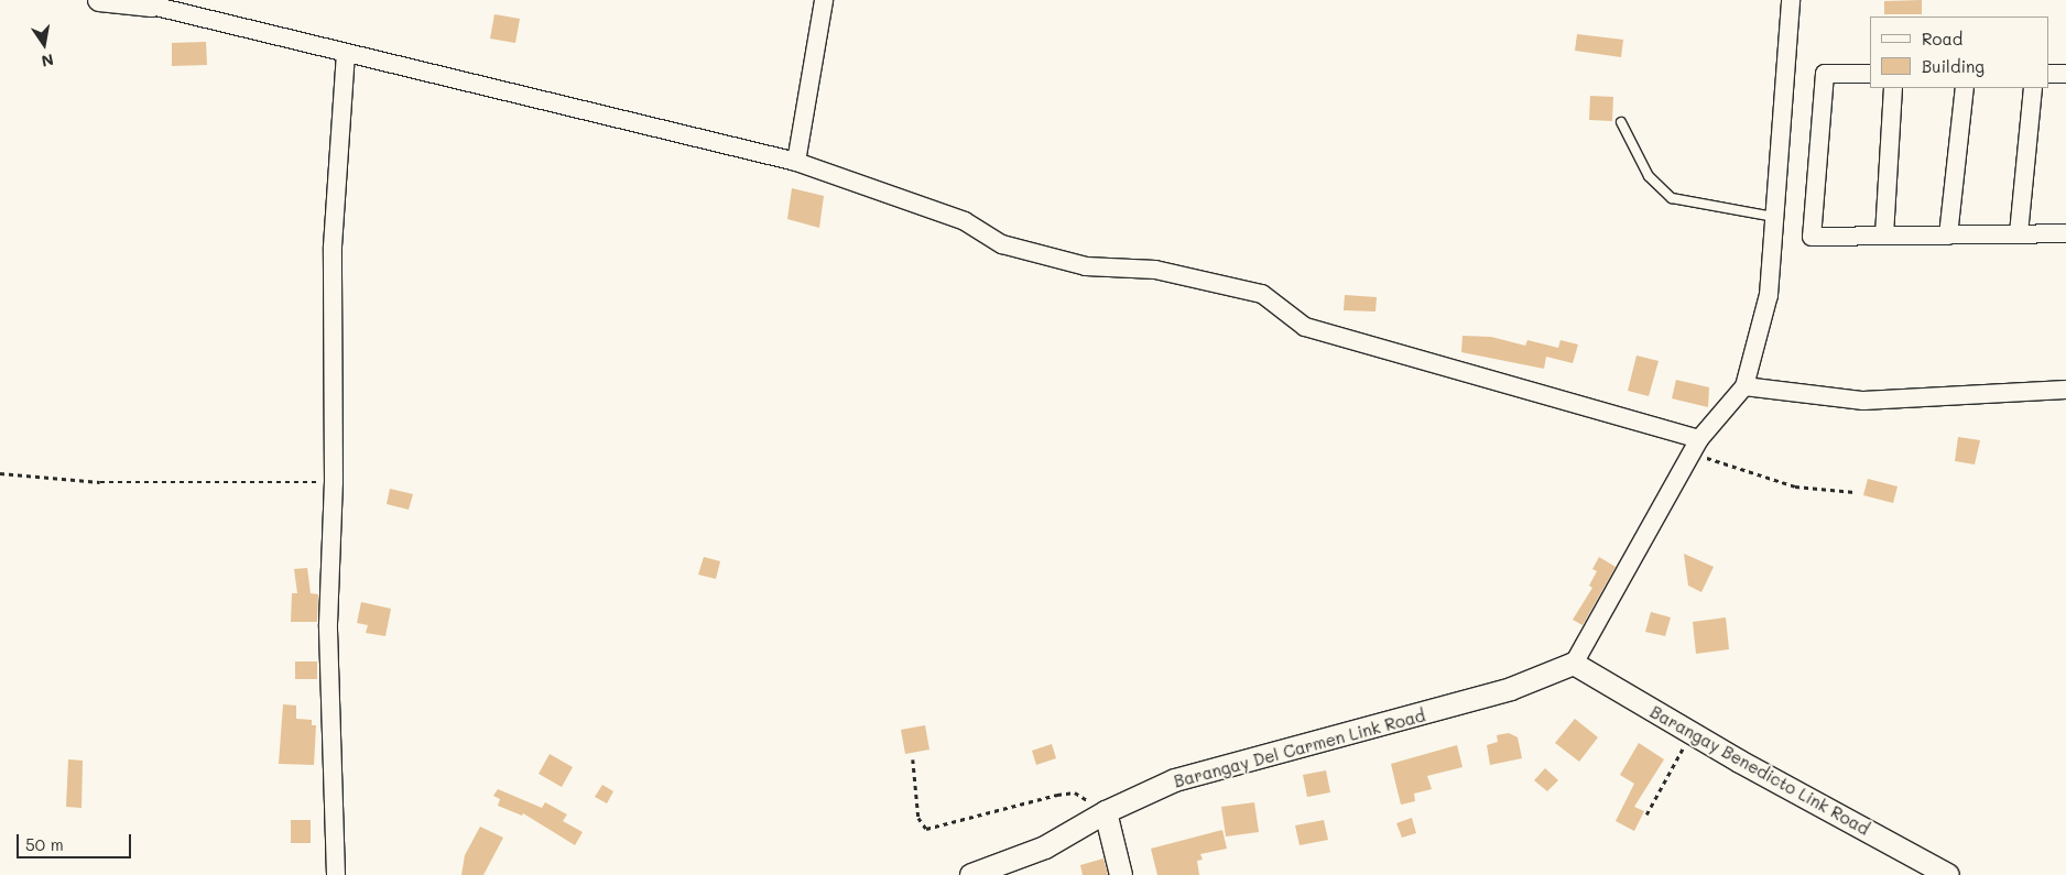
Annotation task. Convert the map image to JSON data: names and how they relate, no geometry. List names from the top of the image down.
{
  "streets": {
    "street": ["Barangay Del Carmen Link Road", "Barangay Benedicto Link Road"]
  },
  "crossings": [
    ["Barangay Del Carmen Link Road", "Barangay Benedicto Link Road"]
  ],
  "legend": ["Road", "Building"],
  "scale_bar": "50 m",
  "north": "bottom"
}
